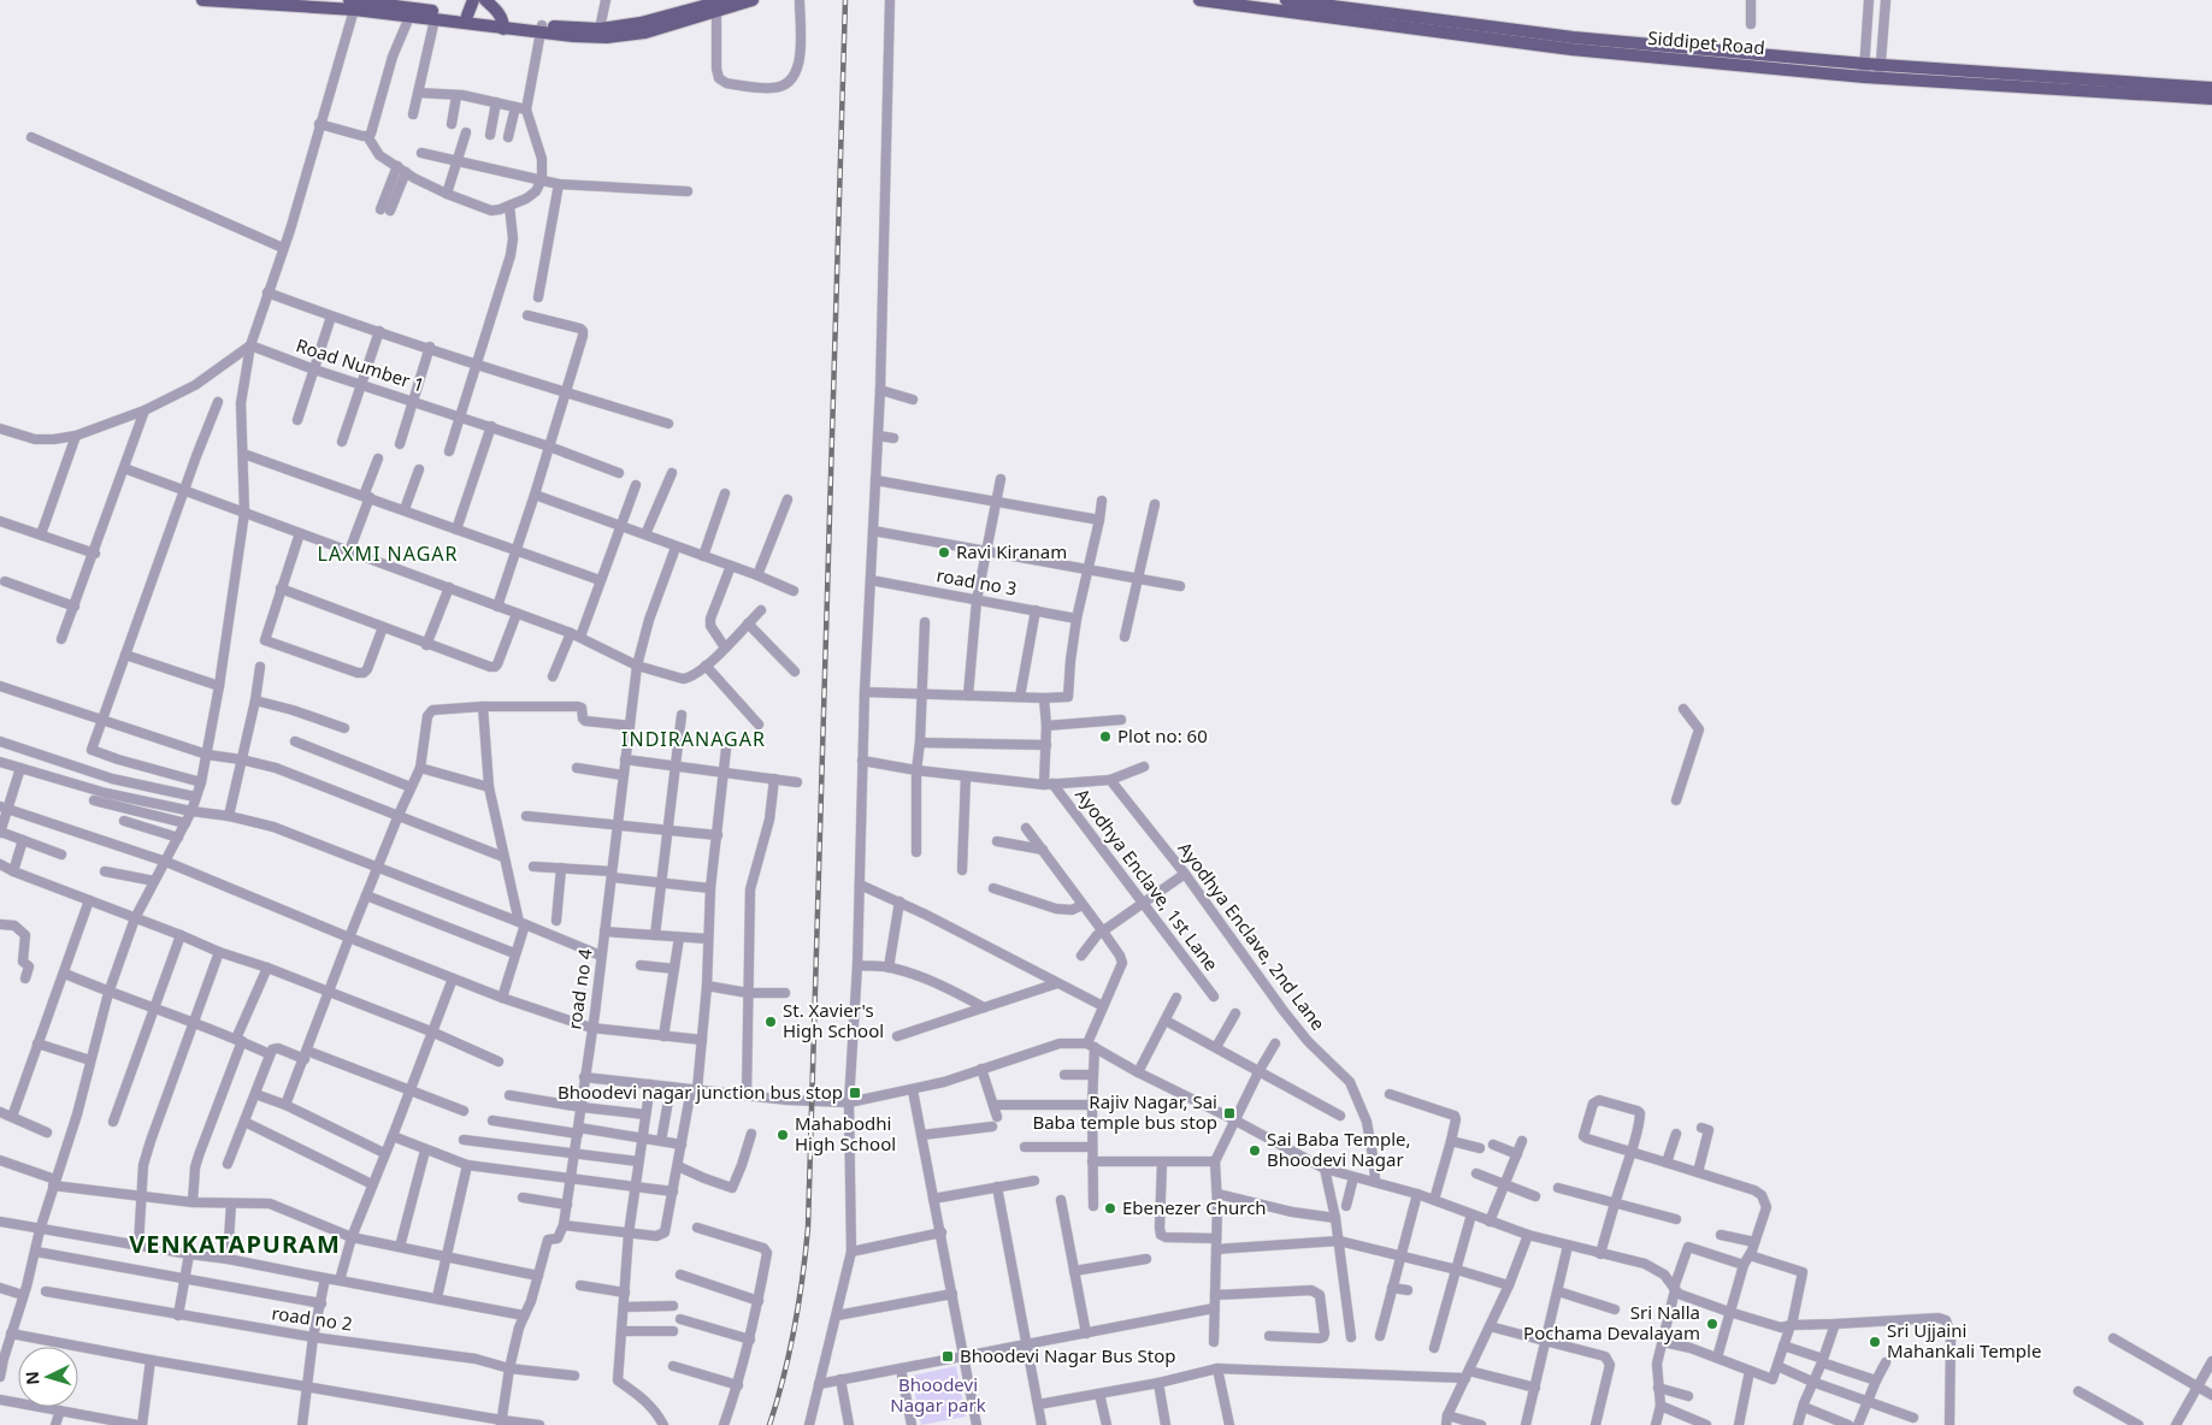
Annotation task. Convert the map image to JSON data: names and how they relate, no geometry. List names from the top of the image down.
{
  "streets": {
    "main road": ["Siddipet Road"],
    "street": [
      "Road Number 1",
      "road no 3",
      "Ayodhya Enclave, 1st Lane",
      "Ayodhya Enclave, 2nd Lane",
      "road no 4",
      "road no 2"
    ]
  },
  "districts": ["LAXMI NAGAR", "INDIRANAGAR", "VENKATAPURAM"],
  "parks": ["Bhoodevi Nagar park"],
  "places": {
    "other": [
      "Ravi Kiranam",
      "Plot no: 60",
      "St. Xavier's High School",
      "Mahabodhi High School",
      "Sai Baba Temple, Bhoodevi Nagar",
      "Ebenezer Church",
      "Sri Nalla Pochama Devalayam",
      "Sri Ujjaini Mahankali Temple"
    ],
    "transit": ["Bhoodevi nagar junction bus stop", "Rajiv Nagar, Sai Baba temple bus stop", "Bhoodevi Nagar Bus Stop"]
  },
  "north": "left"
}
